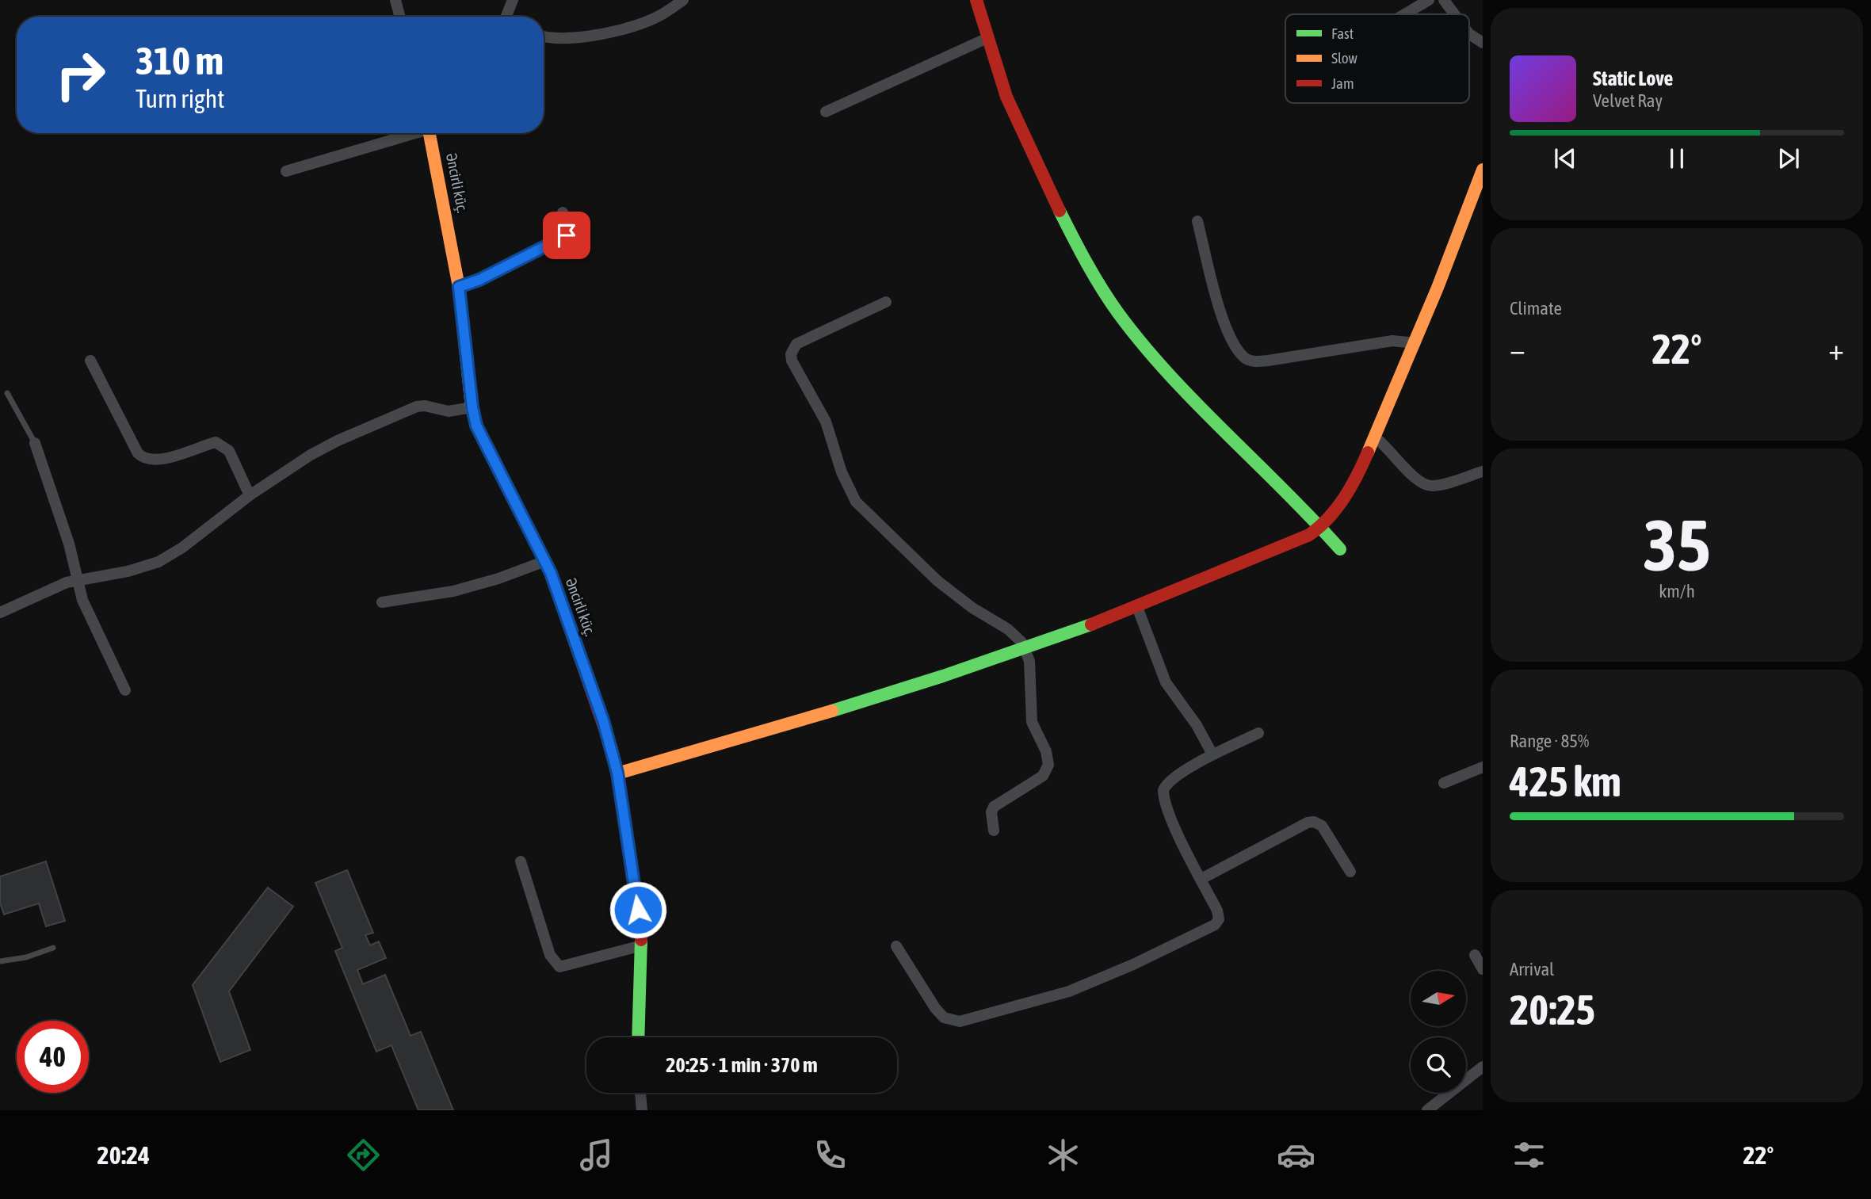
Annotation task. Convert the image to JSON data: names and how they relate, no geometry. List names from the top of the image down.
{
  "streets": {
    "street": ["Əncirli küç."]
  },
  "legend": ["Fast", "Slow", "Jam"],
  "north": "right",
  "page": {
    "turn": ["310 m", "Turn right"],
    "song": ["Static Love", "Velvet Ray"],
    "tile": [
      "Climate",
      ["35", "km/h"],
      ["Range · 85%", "425 km"],
      ["Arrival", "20:25"]
    ],
    "heat": ["−", "22°", "+"],
    "limit": "40",
    "trip": "20:25 · 1 min · 370 m",
    "tabs": ["20:24", "22°"]
  }
}
